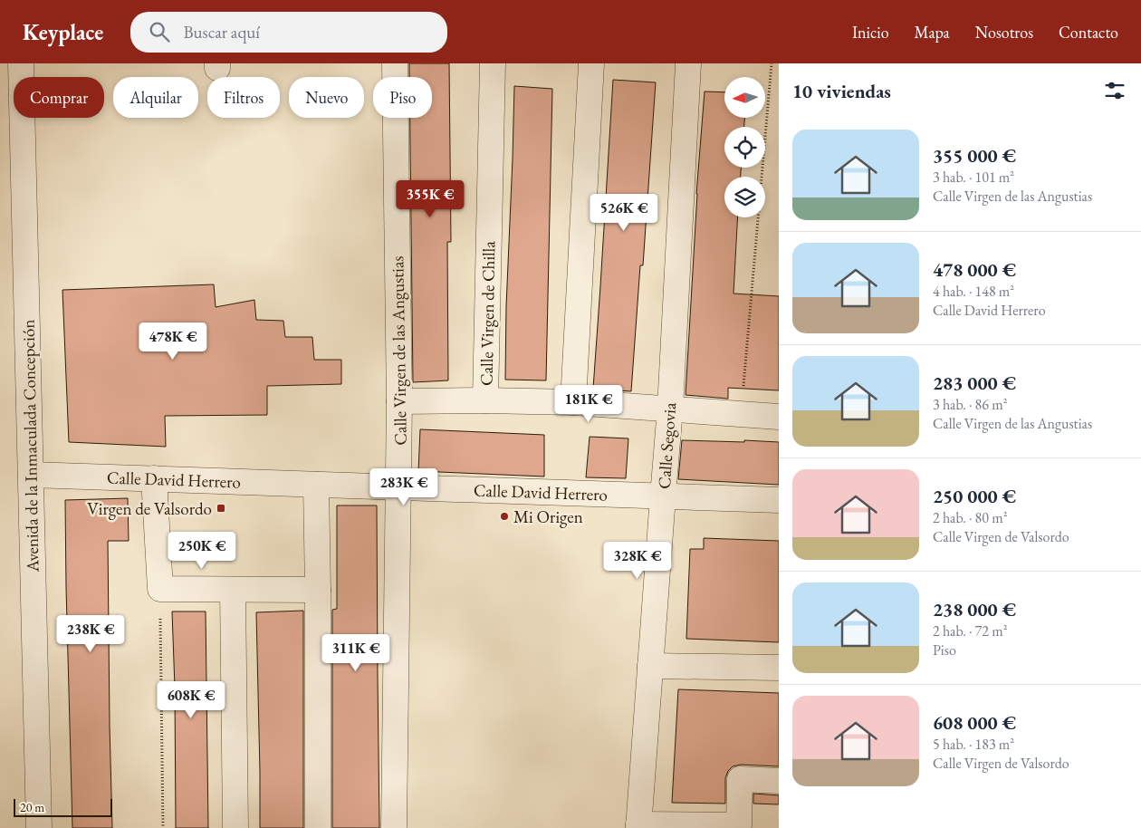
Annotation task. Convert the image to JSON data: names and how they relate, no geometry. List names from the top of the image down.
{
  "streets": {
    "street": [
      "Calle Virgen de Chilla",
      "Calle Virgen de las Angustias",
      "Avenida de la Inmaculada Concepción",
      "Calle Segovia",
      "Calle David Herrero"
    ]
  },
  "crossings": [
    ["Calle Virgen de las Angustias", "Calle David Herrero"],
    ["Avenida de la Inmaculada Concepción", "Calle David Herrero"],
    ["Calle Segovia", "Calle David Herrero"]
  ],
  "places": {
    "transit": ["Virgen de Valsordo"],
    "other": ["Mi Origen"]
  },
  "scale_bar": "20 m",
  "north": "left",
  "page": {
    "header": "Keyplace",
    "search": "Buscar aquí",
    "nav": [
      "Inicio",
      "Mapa",
      "Nosotros",
      "Contacto"
    ],
    "heading": "10 viviendas",
    "chip": [
      "Comprar",
      "Alquilar",
      "Filtros",
      "Nuevo",
      "Piso"
    ],
    "list": [
      {
        "name": "355 000 €",
        "note": "3 hab. · 101 m² · Calle Virgen de las Angustias"
      },
      {
        "name": "478 000 €",
        "note": "4 hab. · 148 m² · Calle David Herrero"
      },
      {
        "name": "283 000 €",
        "note": "3 hab. · 86 m² · Calle Virgen de las Angustias"
      },
      {
        "name": "250 000 €",
        "note": "2 hab. · 80 m² · Calle Virgen de Valsordo"
      },
      {
        "name": "238 000 €",
        "note": "2 hab. · 72 m² · Piso"
      },
      {
        "name": "608 000 €",
        "note": "5 hab. · 183 m² · Calle Virgen de Valsordo"
      }
    ],
    "price": [
      "355K €",
      "526K €",
      "478K €",
      "181K €",
      "283K €",
      "250K €",
      "328K €",
      "238K €",
      "311K €",
      "608K €"
    ],
    "scale": "20 m"
  }
}
